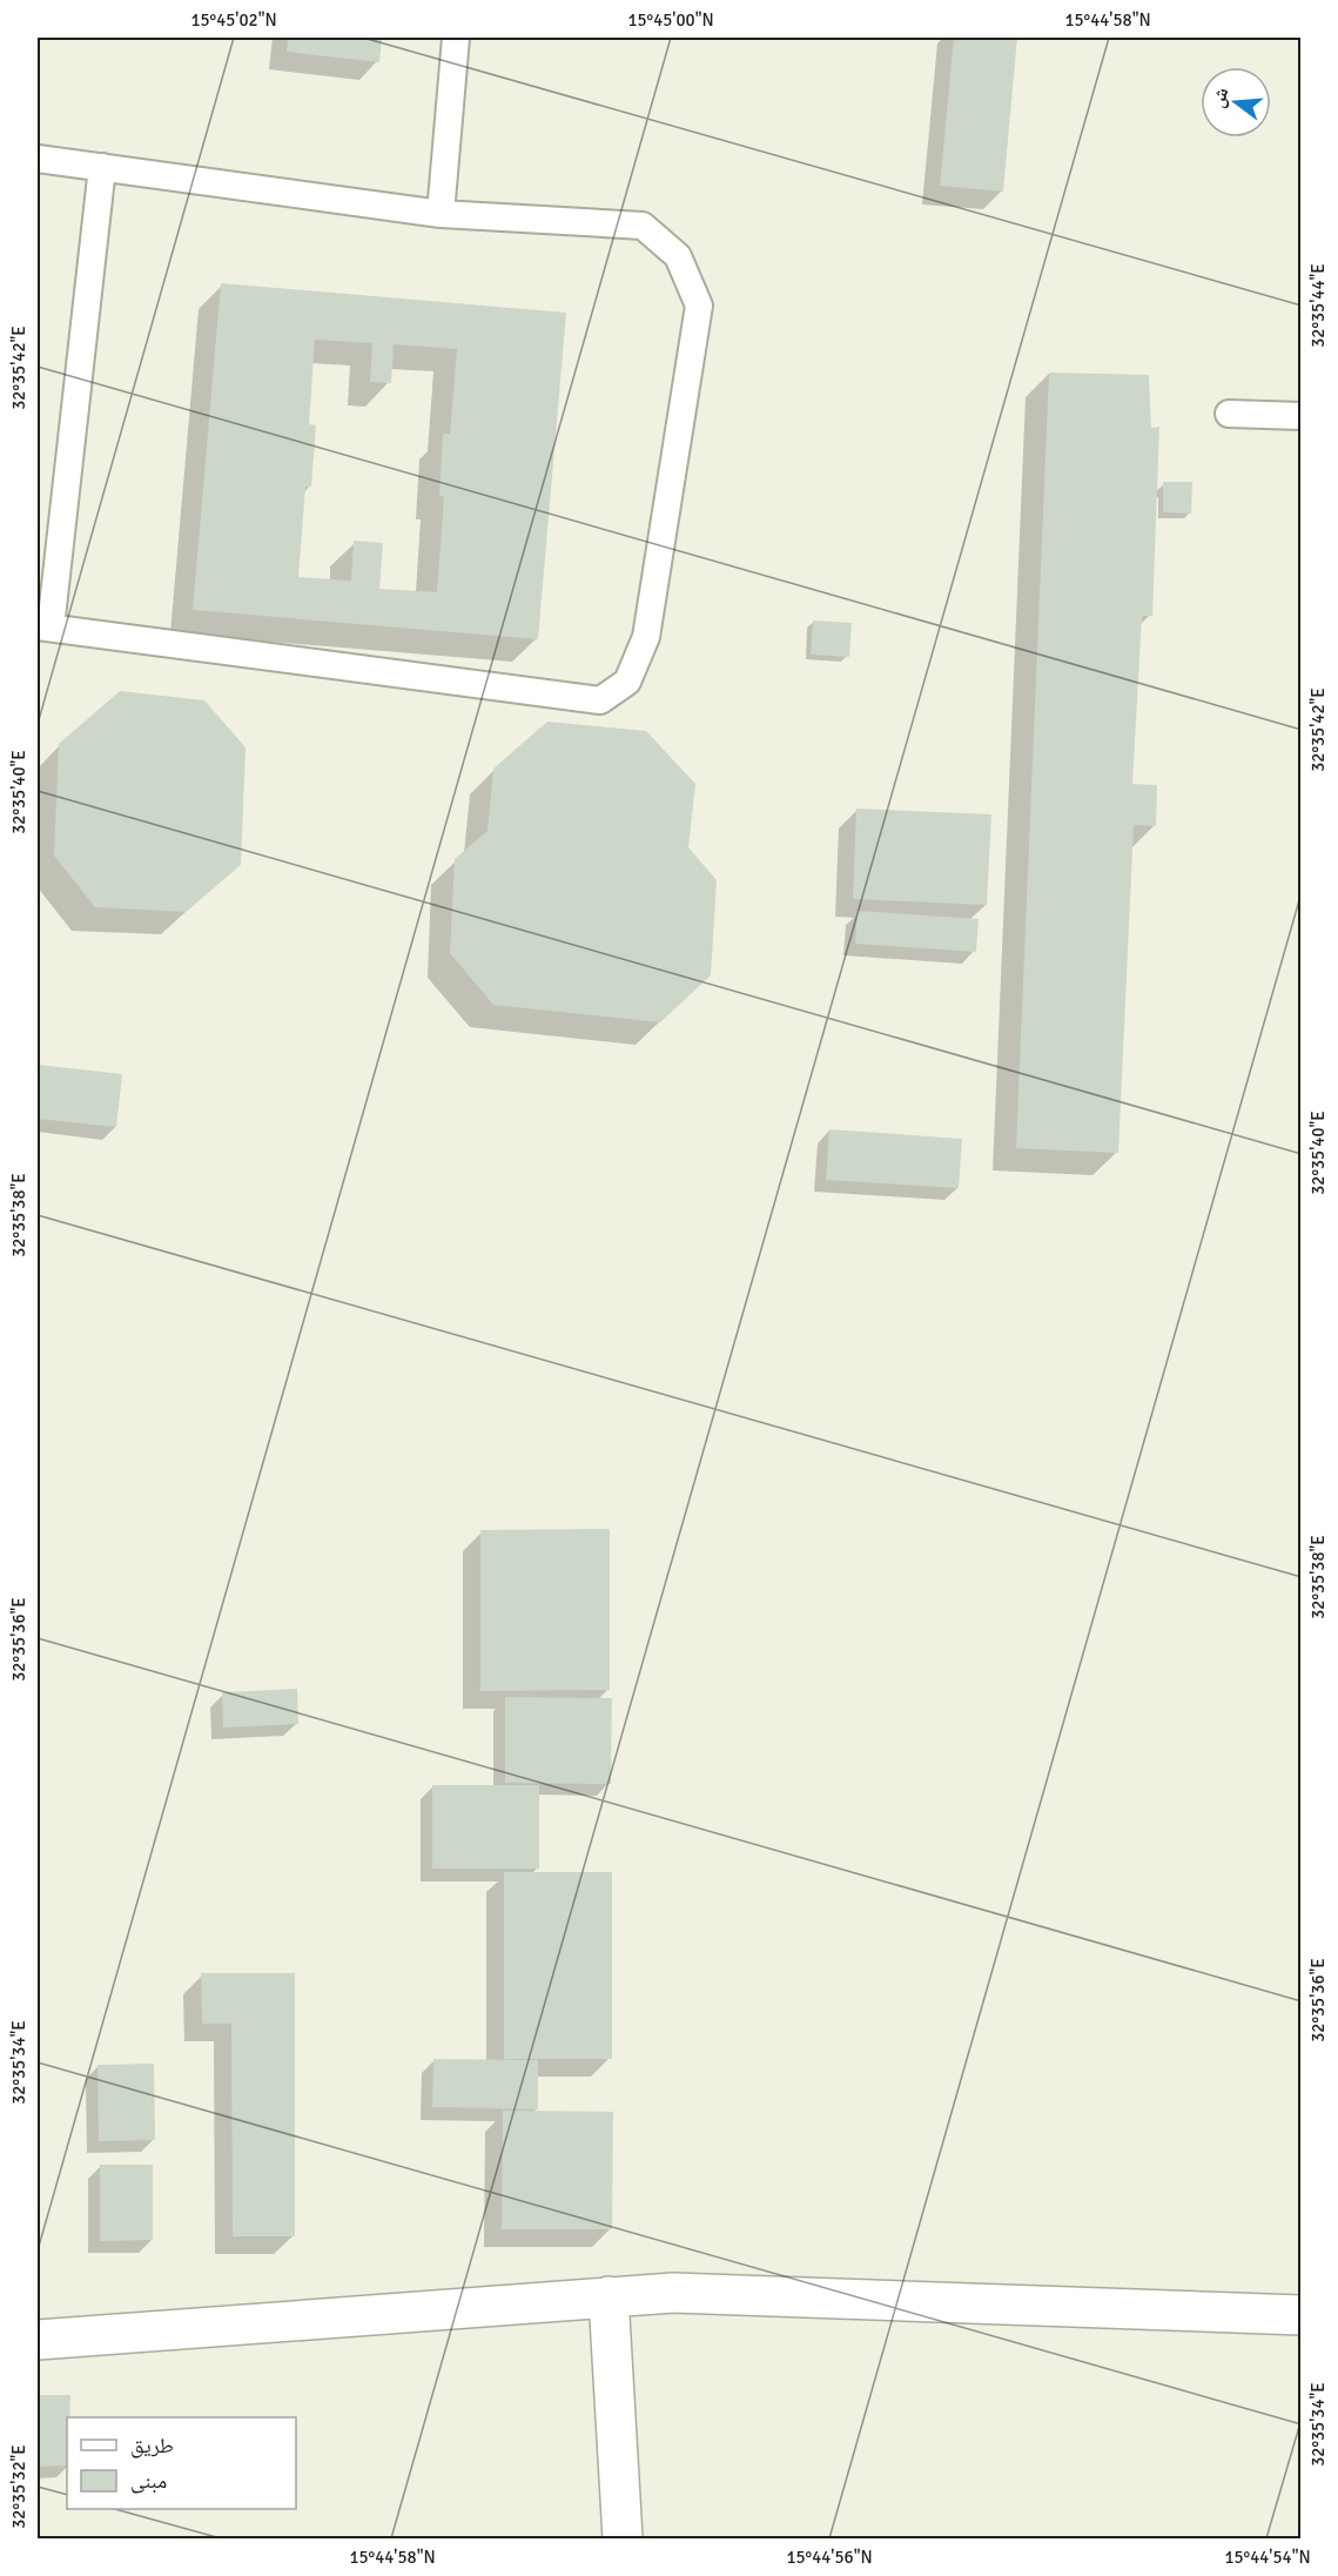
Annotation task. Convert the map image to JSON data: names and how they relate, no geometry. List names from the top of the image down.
{
  "legend": ["طريق", "مبنى"],
  "north": "left",
  "coordinates": [
    "15°45'02\"N",
    "15°45'00\"N",
    "15°44'58\"N",
    "32°35'44\"E",
    "32°35'42\"E",
    "32°35'40\"E",
    "32°35'38\"E",
    "32°35'36\"E",
    "32°35'34\"E",
    "32°35'32\"E",
    "15°44'56\"N",
    "15°44'54\"N"
  ]
}
